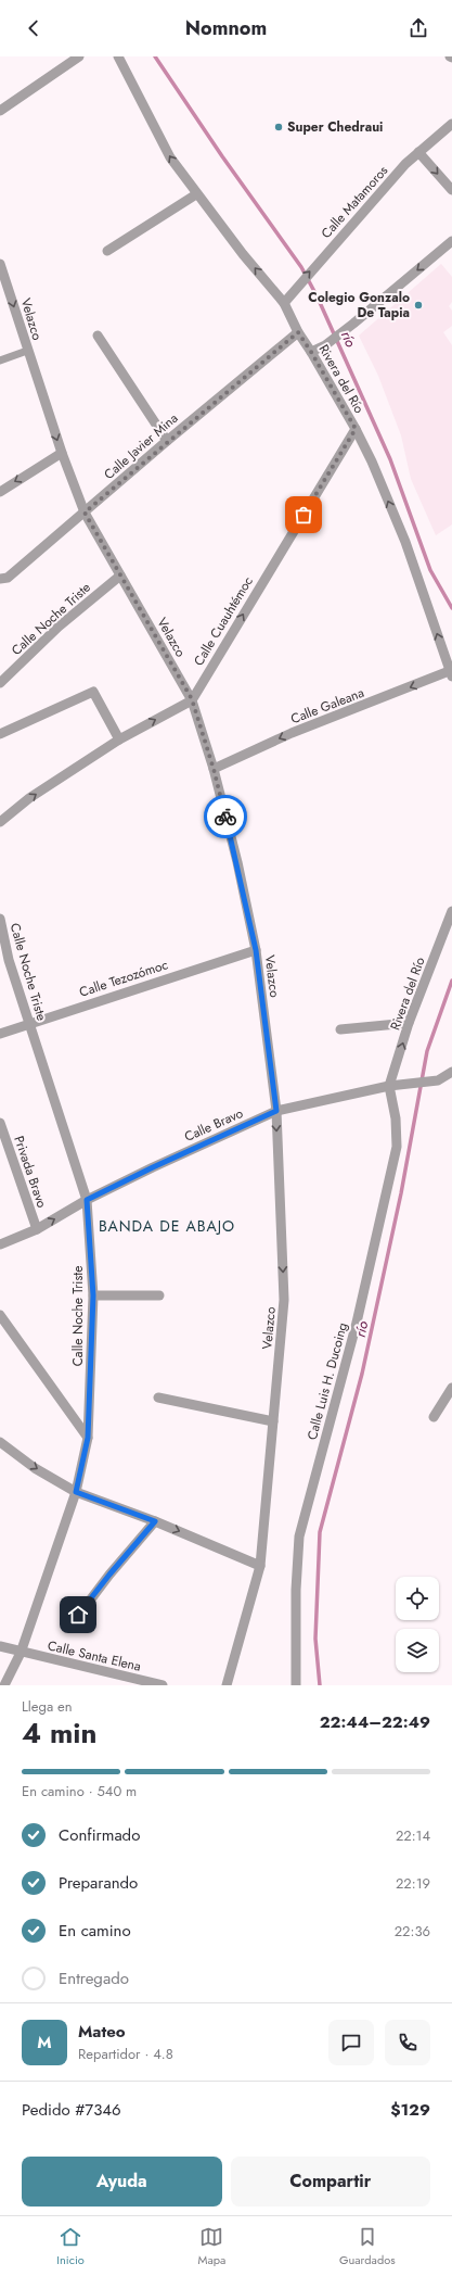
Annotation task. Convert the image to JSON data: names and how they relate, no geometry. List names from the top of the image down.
{
  "streets": {
    "street": [
      "Calle Matamoros",
      "Velazco",
      "Rivera del Río",
      "Calle Javier Mina",
      "Calle Noche Triste",
      "Calle Cuauhtémoc",
      "Calle Galeana",
      "Calle Tezozómoc",
      "Calle Bravo",
      "Privada Bravo",
      "Calle Luis H. Ducoing",
      "Calle Santa Elena"
    ]
  },
  "crossings": [
    ["Calle Matamoros", "Rivera del Río"],
    ["Velazco", "Calle Javier Mina"],
    ["Velazco", "Calle Noche Triste"],
    ["Velazco", "Calle Cuauhtémoc"],
    ["Velazco", "Calle Galeana"],
    ["Velazco", "Calle Tezozómoc"],
    ["Velazco", "Calle Bravo"],
    ["Rivera del Río", "Calle Javier Mina"],
    ["Rivera del Río", "Calle Cuauhtémoc"],
    ["Rivera del Río", "Calle Galeana"],
    ["Rivera del Río", "Calle Bravo"],
    ["Rivera del Río", "Calle Luis H. Ducoing"],
    ["Calle Noche Triste", "Calle Tezozómoc"],
    ["Calle Noche Triste", "Calle Bravo"],
    ["Calle Noche Triste", "Calle Santa Elena"],
    ["Calle Bravo", "Privada Bravo"],
    ["Calle Bravo", "Calle Luis H. Ducoing"]
  ],
  "one_way": ["Rivera del Río", "Calle Cuauhtémoc", "Calle Galeana"],
  "districts": ["BANDA DE ABAJO"],
  "water": ["río"],
  "places": ["Super Chedraui", "Colegio Gonzalo De Tapia"],
  "page": {
    "header": "Nomnom",
    "heading": ["4 min", "Llega en", "22:44–22:49"],
    "panel": [
      "Mateo",
      "Repartidor · 4.8",
      "Pedido #7346",
      "$129"
    ],
    "bar": "En camino · 540 m",
    "list": [
      ["Confirmado", "22:14"],
      ["Preparando", "22:19"],
      ["En camino", "22:36"],
      "Entregado"
    ],
    "round": "M",
    "buttons": ["Ayuda", "Compartir"],
    "tabs": ["Inicio", "Mapa", "Guardados"]
  }
}
